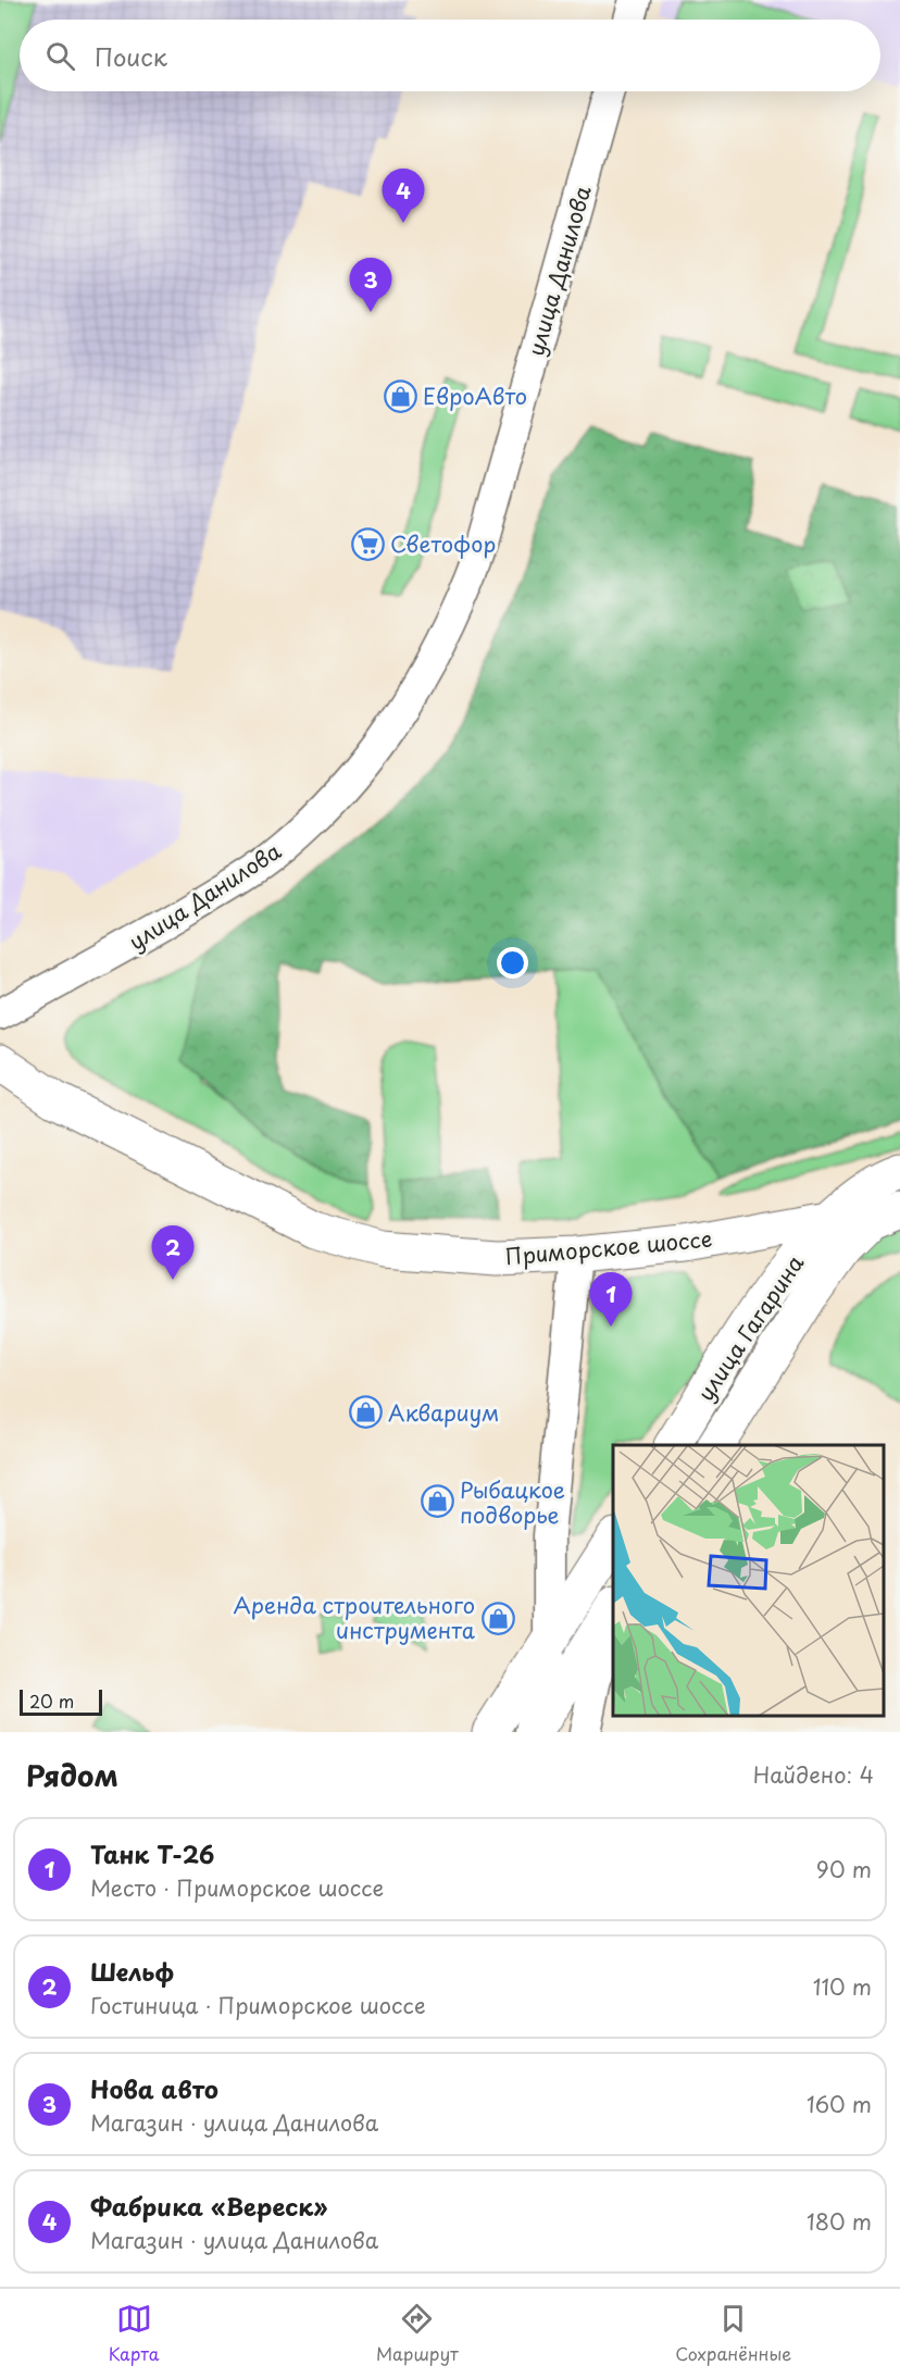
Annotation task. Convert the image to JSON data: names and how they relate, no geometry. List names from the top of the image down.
{
  "streets": {
    "main road": ["Приморское шоссе", "улица Гагарина"],
    "street": ["улица Данилова"]
  },
  "crossings": [
    ["Приморское шоссе", "улица Гагарина"]
  ],
  "places": {
    "shop": [
      "ЕвроАвто",
      "Аквариум",
      "Рыбацкое подворье",
      "Аренда строительного инструмента"
    ],
    "supermarket": ["Светофор"]
  },
  "scale_bar": "20 m",
  "page": {
    "search": "Поиск",
    "pins": [
      "4",
      "3",
      "2",
      "1"
    ],
    "scale": "20 m",
    "heading": ["Рядом", "Найдено: 4"],
    "list": [
      {
        "mark": "1",
        "name": "Танк Т-26",
        "note": "Место · Приморское шоссе",
        "value": "90 m"
      },
      {
        "mark": "2",
        "name": "Шельф",
        "note": "Гостиница · Приморское шоссе",
        "value": "110 m"
      },
      {
        "mark": "3",
        "name": "Нова авто",
        "note": "Магазин · улица Данилова",
        "value": "160 m"
      },
      {
        "mark": "4",
        "name": "Фабрика «Вереск»",
        "note": "Магазин · улица Данилова",
        "value": "180 m"
      }
    ],
    "nav": ["Карта", "Маршрут", "Сохранённые"]
  }
}
